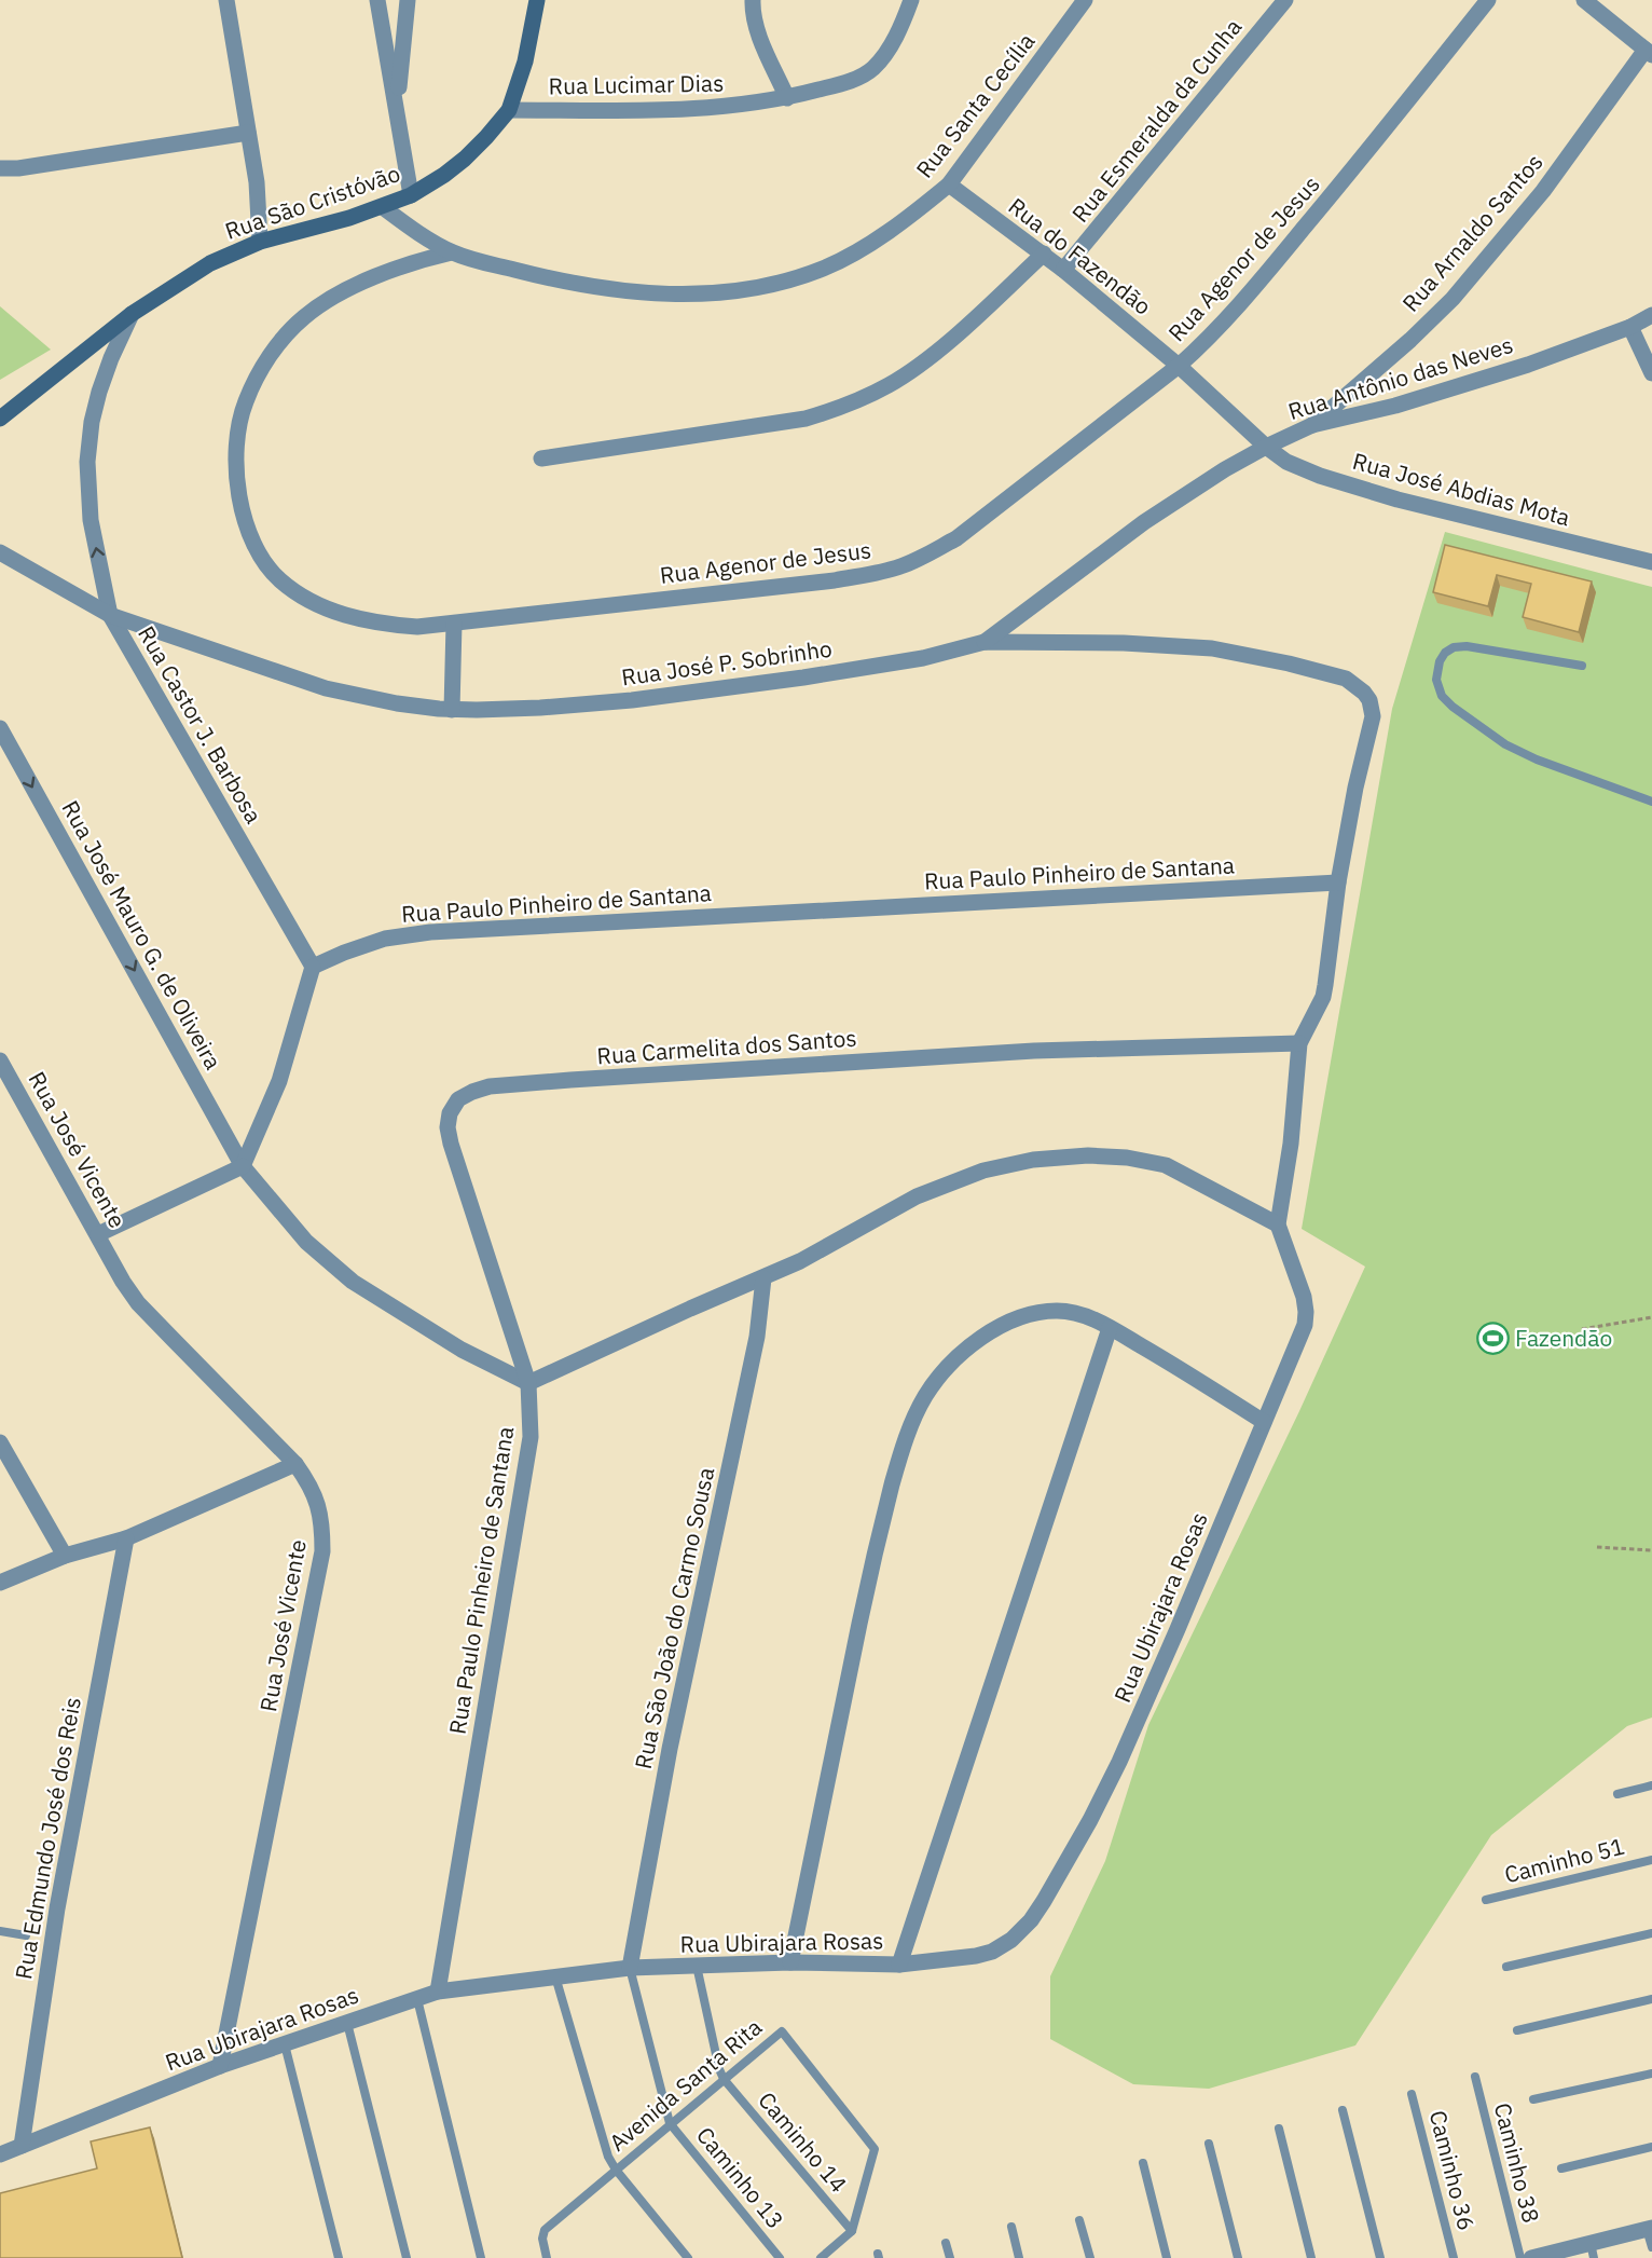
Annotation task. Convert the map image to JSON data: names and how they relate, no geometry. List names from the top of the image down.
{
  "streets": {
    "main road": ["Rua São Cristóvão"],
    "street": [
      "Rua Lucimar Dias",
      "Rua Santa Cecília",
      "Rua Esmeralda da Cunha",
      "Rua Arnaldo Santos",
      "Rua do Fazendão",
      "Rua Agenor de Jesus",
      "Rua Antônio das Neves",
      "Rua José Abdias Mota",
      "Rua José P. Sobrinho",
      "Rua Castor J. Barbosa",
      "Rua Paulo Pinheiro de Santana",
      "Rua José Mauro G. de Oliveira",
      "Rua Carmelita dos Santos",
      "Rua José Vicente",
      "Rua Ubirajara Rosas",
      "Rua São João do Carmo Sousa",
      "Rua Edmundo José dos Reis"
    ],
    "lane": [
      "Caminho 51",
      "Avenida Santa Rita",
      "Caminho 14",
      "Caminho 38",
      "Caminho 36",
      "Caminho 13"
    ]
  },
  "crossings": [
    ["Rua Lucimar Dias", "Rua São Cristóvão"],
    ["Rua Santa Cecília", "Rua São Cristóvão"],
    ["Rua Santa Cecília", "Rua do Fazendão"],
    ["Rua Santa Cecília", "Rua Agenor de Jesus"],
    ["Rua Esmeralda da Cunha", "Rua do Fazendão"],
    ["Rua Arnaldo Santos", "Rua Antônio das Neves"],
    ["Rua do Fazendão", "Rua Agenor de Jesus"],
    ["Rua do Fazendão", "Rua Antônio das Neves"],
    ["Rua do Fazendão", "Rua José Abdias Mota"],
    ["Rua Antônio das Neves", "Rua José Abdias Mota"],
    ["Rua Antônio das Neves", "Rua José P. Sobrinho"],
    ["Rua José P. Sobrinho", "Rua Castor J. Barbosa"],
    ["Rua José P. Sobrinho", "Rua Paulo Pinheiro de Santana"],
    ["Rua Castor J. Barbosa", "Rua Paulo Pinheiro de Santana"],
    ["Rua Paulo Pinheiro de Santana", "Rua Carmelita dos Santos"],
    ["Rua Paulo Pinheiro de Santana", "Rua Ubirajara Rosas"],
    ["Rua José Vicente", "Rua Ubirajara Rosas"],
    ["Rua Ubirajara Rosas", "Rua São João do Carmo Sousa"],
    ["Rua Ubirajara Rosas", "Rua Edmundo José dos Reis"],
    ["Avenida Santa Rita", "Caminho 14"],
    ["Avenida Santa Rita", "Caminho 13"]
  ],
  "one_way": ["Rua José Mauro G. de Oliveira"],
  "places": {
    "sports": ["Fazendão"]
  }
}
